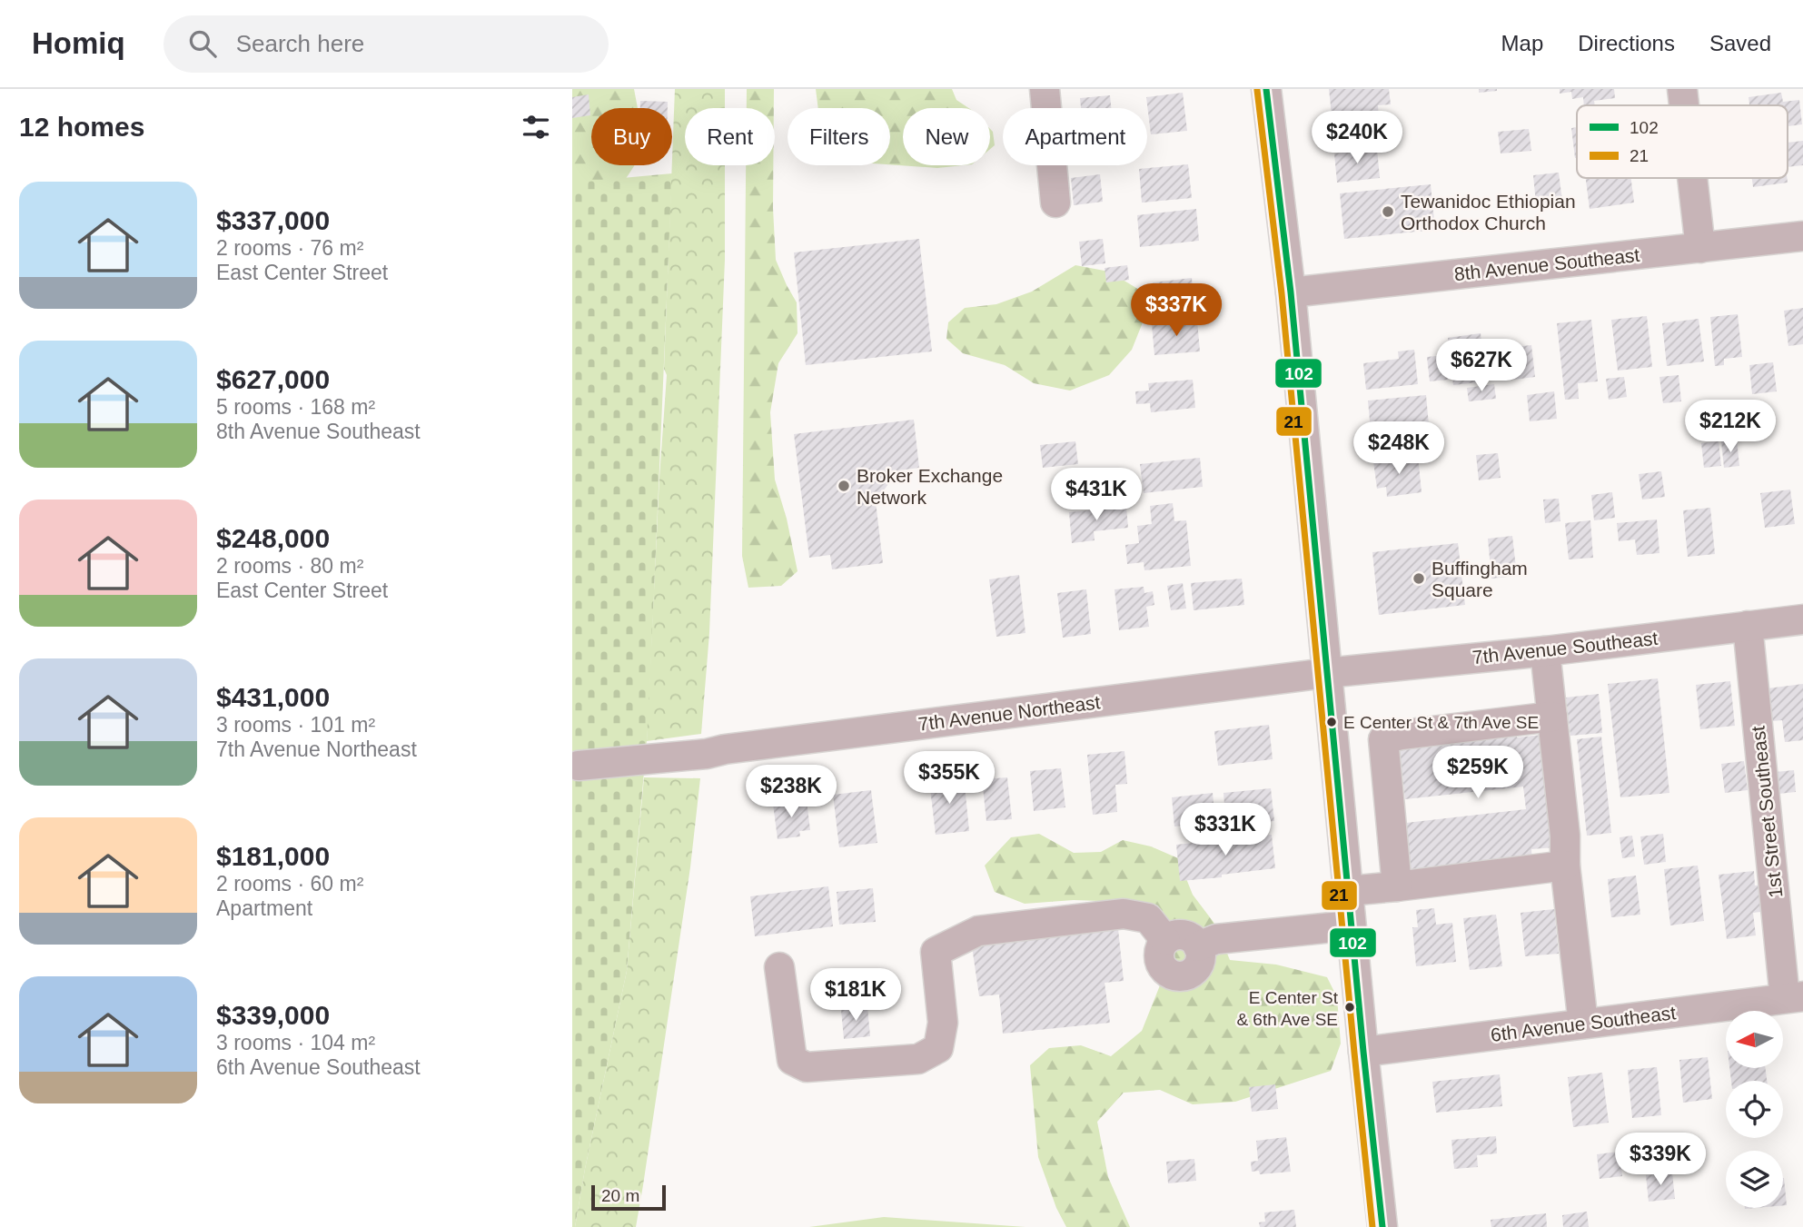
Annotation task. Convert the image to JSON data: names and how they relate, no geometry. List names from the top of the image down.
{
  "streets": {
    "street": [
      "8th Avenue Southeast",
      "7th Avenue Southeast",
      "7th Avenue Northeast",
      "1st Street Southeast",
      "6th Avenue Southeast"
    ]
  },
  "crossings": [
    ["7th Avenue Southeast", "7th Avenue Northeast"],
    ["7th Avenue Southeast", "1st Street Southeast"],
    ["1st Street Southeast", "6th Avenue Southeast"]
  ],
  "places": [
    "Tewanidoc Ethiopian Orthodox Church",
    "Broker Exchange Network",
    "Buffingham Square",
    "E Center St & 7th Ave SE",
    "E Center St & 6th Ave SE"
  ],
  "lines": ["transit line 102", "transit line 21"],
  "legend": ["102", "21"],
  "scale_bar": "20 m",
  "north": "left",
  "page": {
    "header": "Homiq",
    "search": "Search here",
    "nav": ["Map", "Directions", "Saved"],
    "heading": "12 homes",
    "chip": [
      "Buy",
      "Rent",
      "Filters",
      "New",
      "Apartment"
    ],
    "price": [
      "$240K",
      "$337K",
      "$627K",
      "$212K",
      "$248K",
      "$431K",
      "$259K",
      "$355K",
      "$238K",
      "$331K",
      "$181K",
      "$339K"
    ],
    "list": [
      {
        "name": "$337,000",
        "note": "2 rooms · 76 m² · East Center Street"
      },
      {
        "name": "$627,000",
        "note": "5 rooms · 168 m² · 8th Avenue Southeast"
      },
      {
        "name": "$248,000",
        "note": "2 rooms · 80 m² · East Center Street"
      },
      {
        "name": "$431,000",
        "note": "3 rooms · 101 m² · 7th Avenue Northeast"
      },
      {
        "name": "$181,000",
        "note": "2 rooms · 60 m² · Apartment"
      },
      {
        "name": "$339,000",
        "note": "3 rooms · 104 m² · 6th Avenue Southeast"
      }
    ],
    "scale": "20 m"
  }
}
